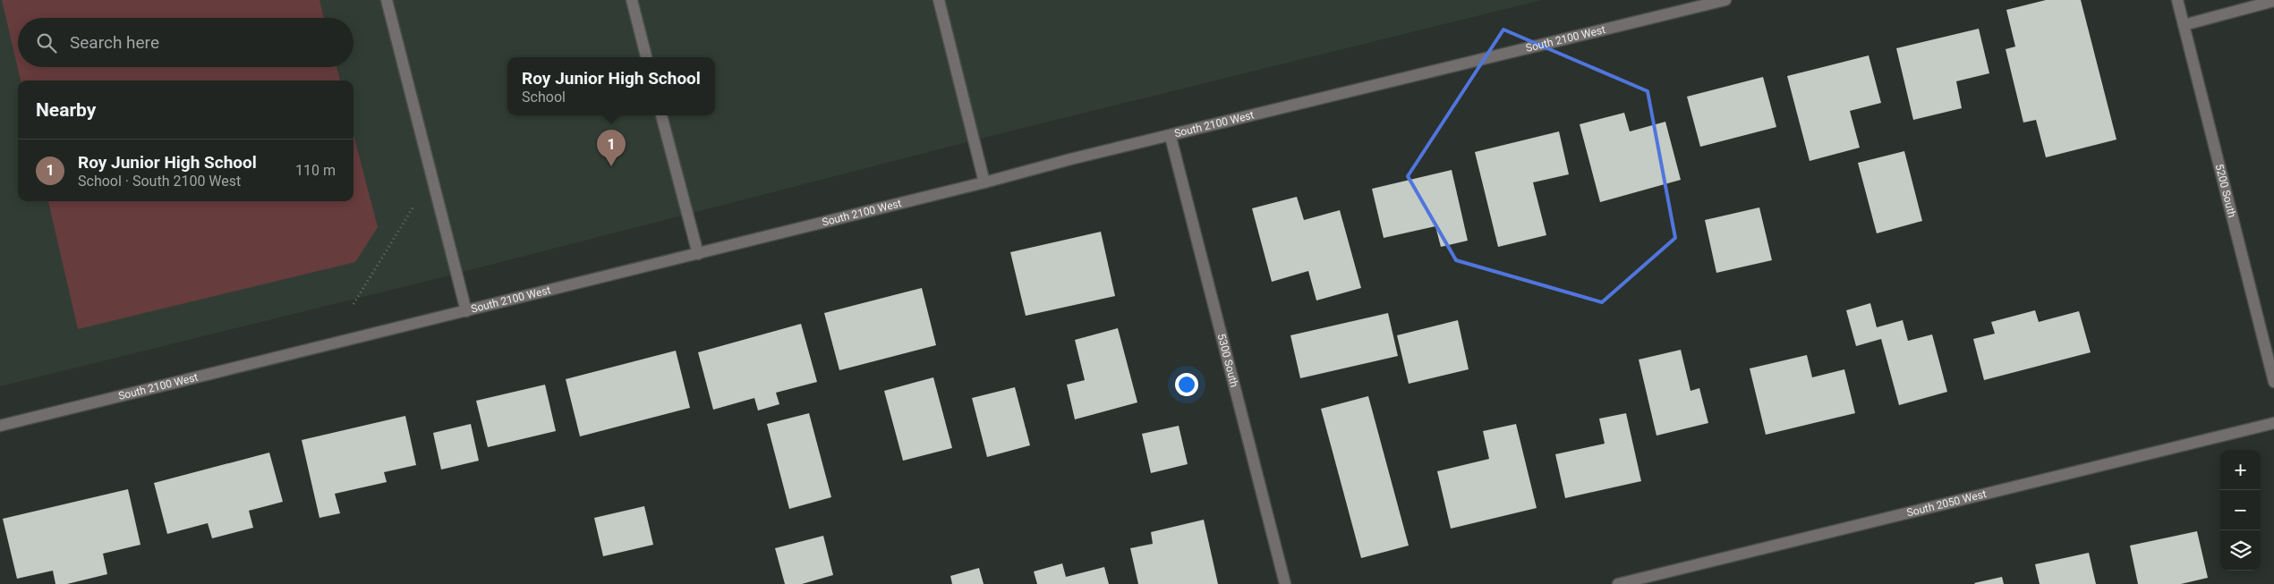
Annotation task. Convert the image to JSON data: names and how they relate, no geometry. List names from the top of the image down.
{
  "streets": {
    "street": [
      "South 2100 West",
      "5200 South",
      "5300 South",
      "South 2050 West"
    ]
  },
  "crossings": [
    ["South 2100 West", "5300 South"]
  ],
  "page": {
    "search": "Search here",
    "popup": ["Roy Junior High School", "School"],
    "heading": "Nearby",
    "pins": "1",
    "list": [
      {
        "mark": "1",
        "name": "Roy Junior High School",
        "note": "School · South 2100 West",
        "value": "110 m"
      }
    ],
    "map_buttons": ["+", "−"]
  }
}
